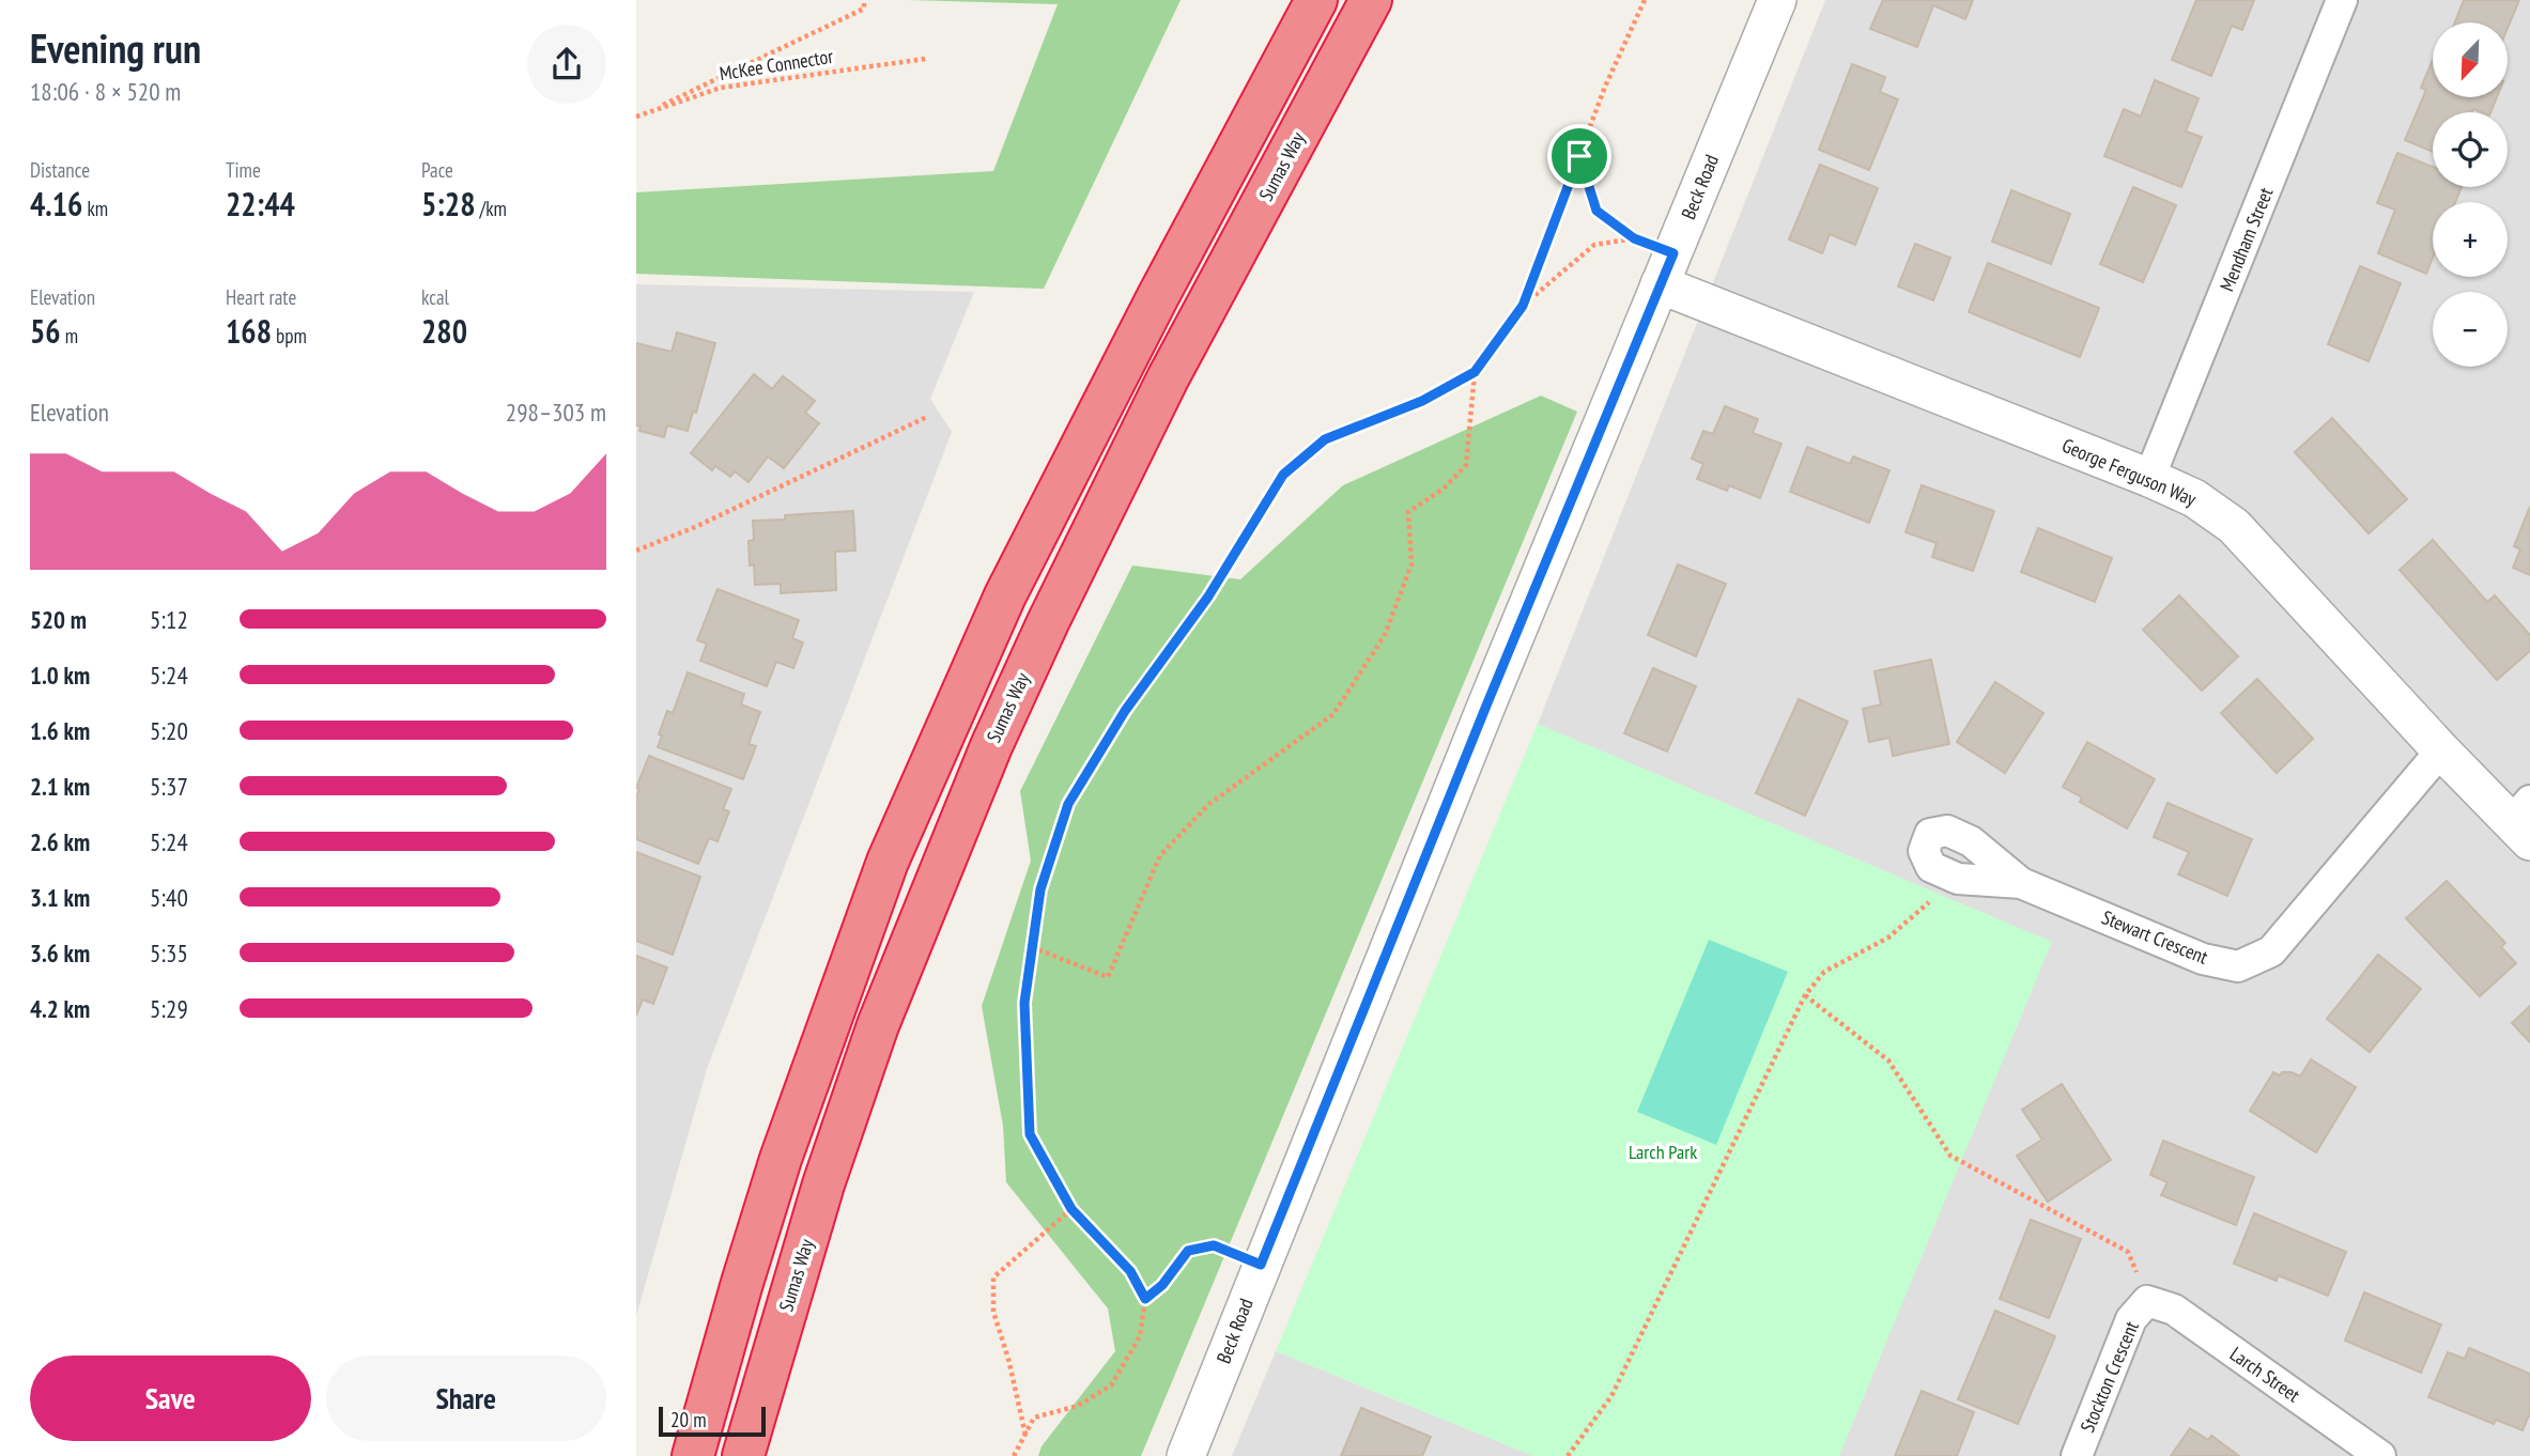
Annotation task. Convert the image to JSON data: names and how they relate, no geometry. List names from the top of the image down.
{
  "streets": {
    "highway": ["Sumas Way"],
    "street": [
      "Beck Road",
      "Mendham Street",
      "George Ferguson Way",
      "Stewart Crescent",
      "Larch Street",
      "Stockton Crescent"
    ],
    "path": ["McKee Connector"]
  },
  "crossings": [
    ["Beck Road", "George Ferguson Way"],
    ["Mendham Street", "George Ferguson Way"],
    ["George Ferguson Way", "Stewart Crescent"],
    ["Larch Street", "Stockton Crescent"]
  ],
  "parks": ["Larch Park"],
  "scale_bar": "20 m",
  "north": "bottom left",
  "page": {
    "heading": ["Evening run", "18:06 · 8 × 520 m"],
    "map_buttons": ["+", "−"],
    "stats": [
      ["Distance", "4.16 km"],
      ["Time", "22:44"],
      ["Pace", "5:28 /km"],
      ["Elevation", "56 m"],
      ["Heart rate", "168 bpm"],
      ["kcal", "280"]
    ],
    "chart": ["Elevation", "298–303 m"],
    "list": [
      {
        "name": "520 m",
        "note": "5:12"
      },
      {
        "name": "1.0 km",
        "note": "5:24"
      },
      {
        "name": "1.6 km",
        "note": "5:20"
      },
      {
        "name": "2.1 km",
        "note": "5:37"
      },
      {
        "name": "2.6 km",
        "note": "5:24"
      },
      {
        "name": "3.1 km",
        "note": "5:40"
      },
      {
        "name": "3.6 km",
        "note": "5:35"
      },
      {
        "name": "4.2 km",
        "note": "5:29"
      }
    ],
    "buttons": ["Save", "Share"],
    "scale": "20 m"
  }
}
